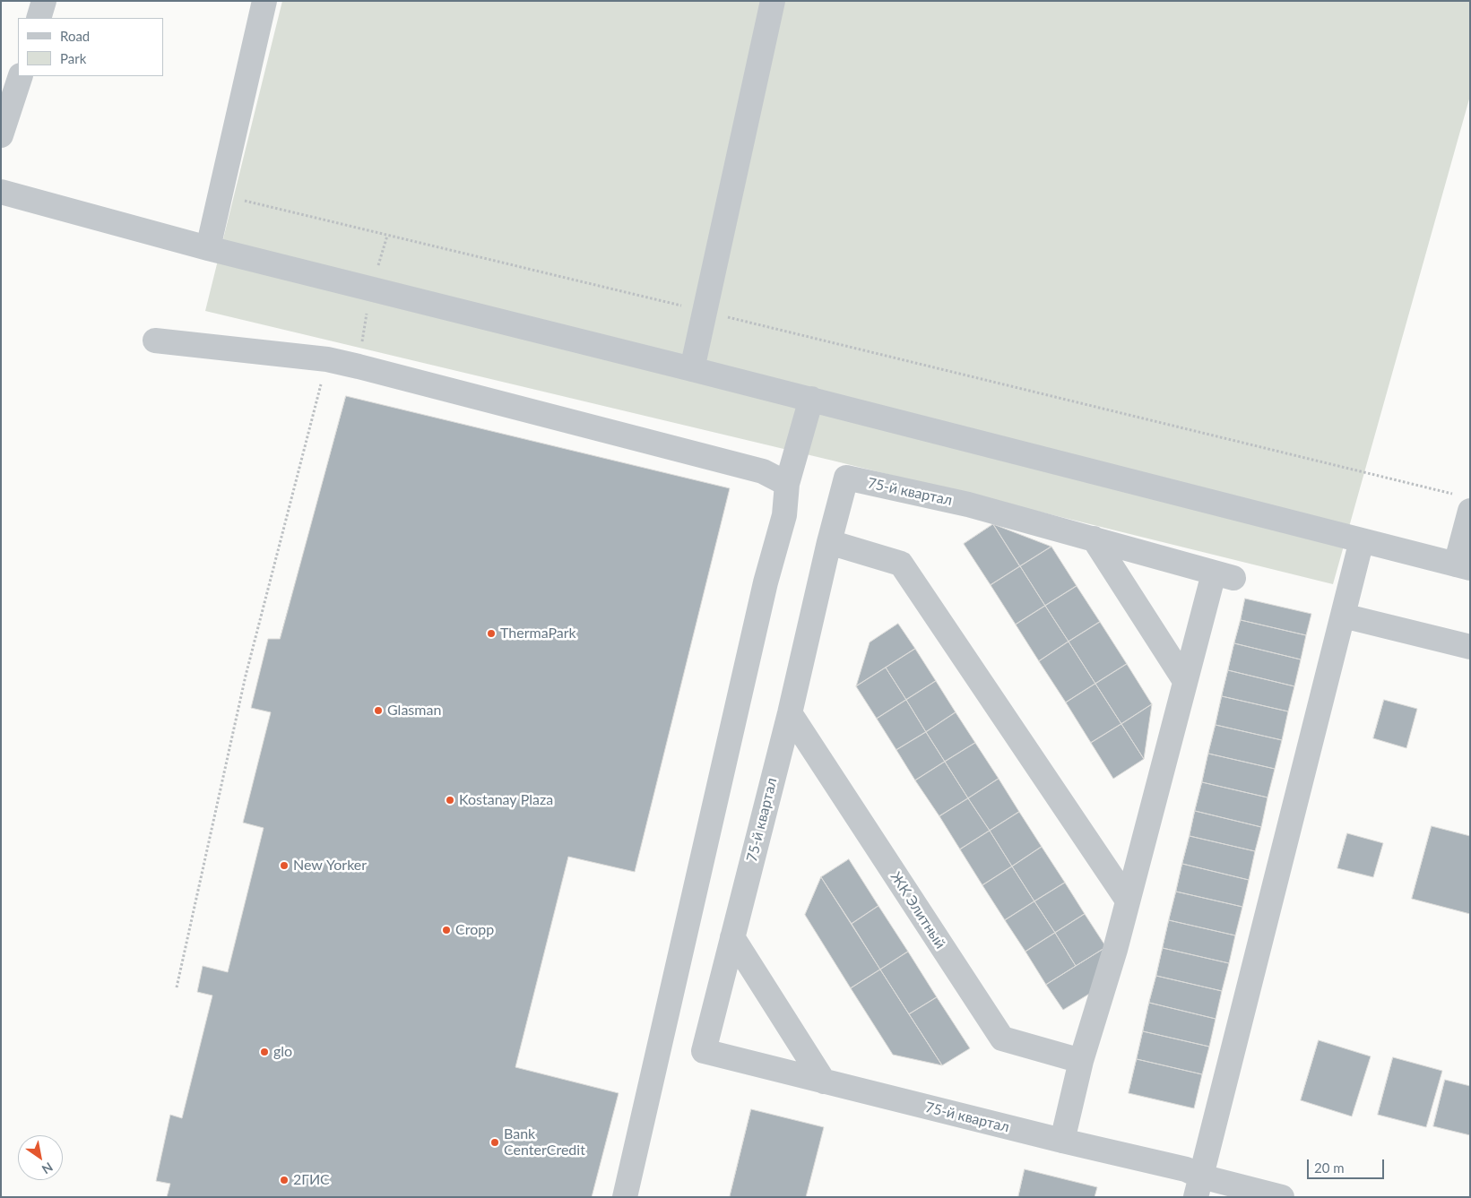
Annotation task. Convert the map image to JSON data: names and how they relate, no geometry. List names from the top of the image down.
{
  "streets": {
    "street": ["75-й квартал", "ЖК Элитный"]
  },
  "crossings": [
    ["75-й квартал", "ЖК Элитный"]
  ],
  "places": [
    "ThermaPark",
    "Glasman",
    "Kostanay Plaza",
    "New Yorker",
    "Cropp",
    "glo",
    "Bank CenterCredit",
    "2ГИС"
  ],
  "legend": ["Road", "Park"],
  "scale_bar": "20 m",
  "north": "bottom right"
}
